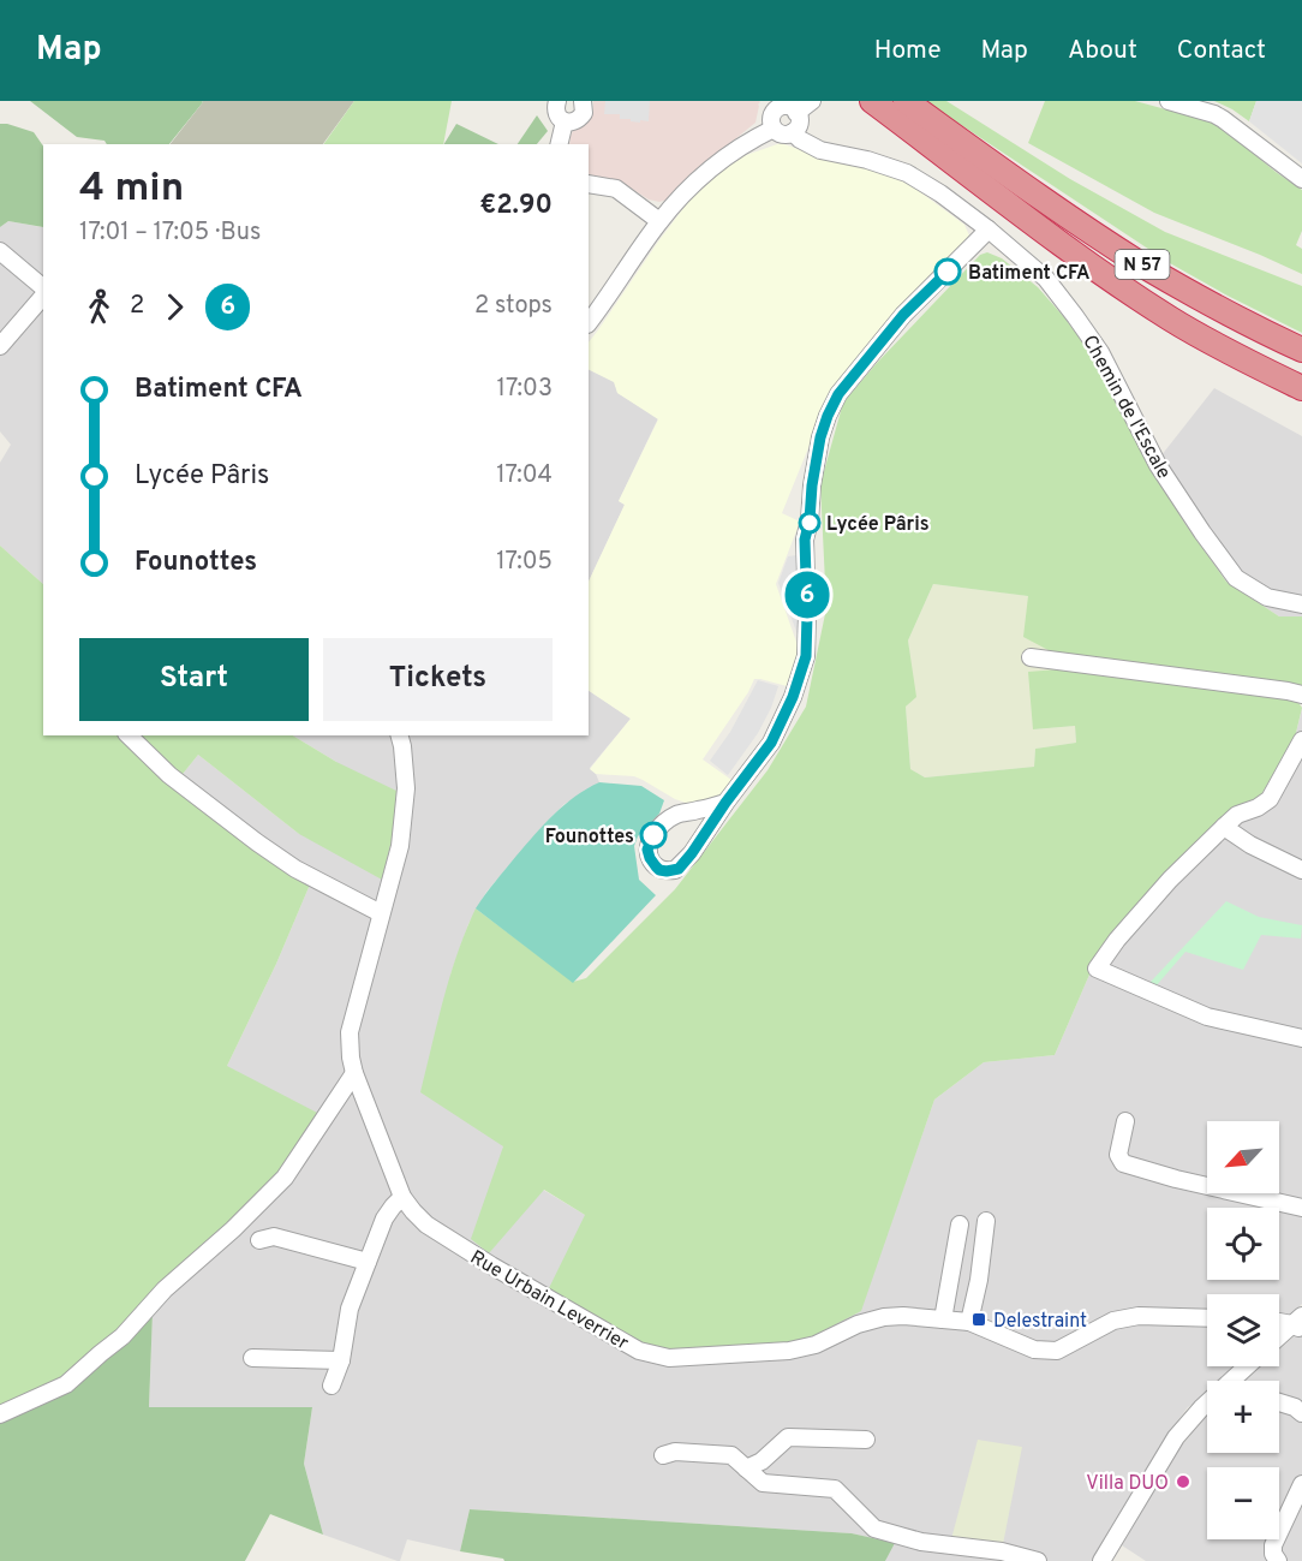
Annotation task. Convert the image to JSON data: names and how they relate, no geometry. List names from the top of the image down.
{
  "streets": {
    "highway": ["N 57"],
    "street": ["Chemin de l'Escale", "Rue Urbain Leverrier"]
  },
  "places": {
    "other": [
      "Batiment CFA",
      "Lycée Pâris",
      "Founottes",
      "Villa DUO"
    ],
    "transit": ["Delestraint"]
  },
  "lines": ["bus line 6"],
  "north": "bottom left",
  "page": {
    "header": "Map",
    "nav": [
      "Home",
      "Map",
      "About",
      "Contact"
    ],
    "on_map": "6",
    "heading": ["4 min", "17:01 – 17:05 · Bus", "€2.90"],
    "legs": ["2", "6", "2 stops"],
    "list": [
      {
        "name": "Batiment CFA",
        "value": "17:03"
      },
      {
        "name": "Lycée Pâris",
        "value": "17:04"
      },
      {
        "name": "Founottes",
        "value": "17:05"
      }
    ],
    "buttons": ["Start", "Tickets"],
    "map_buttons": ["+", "−"]
  }
}
